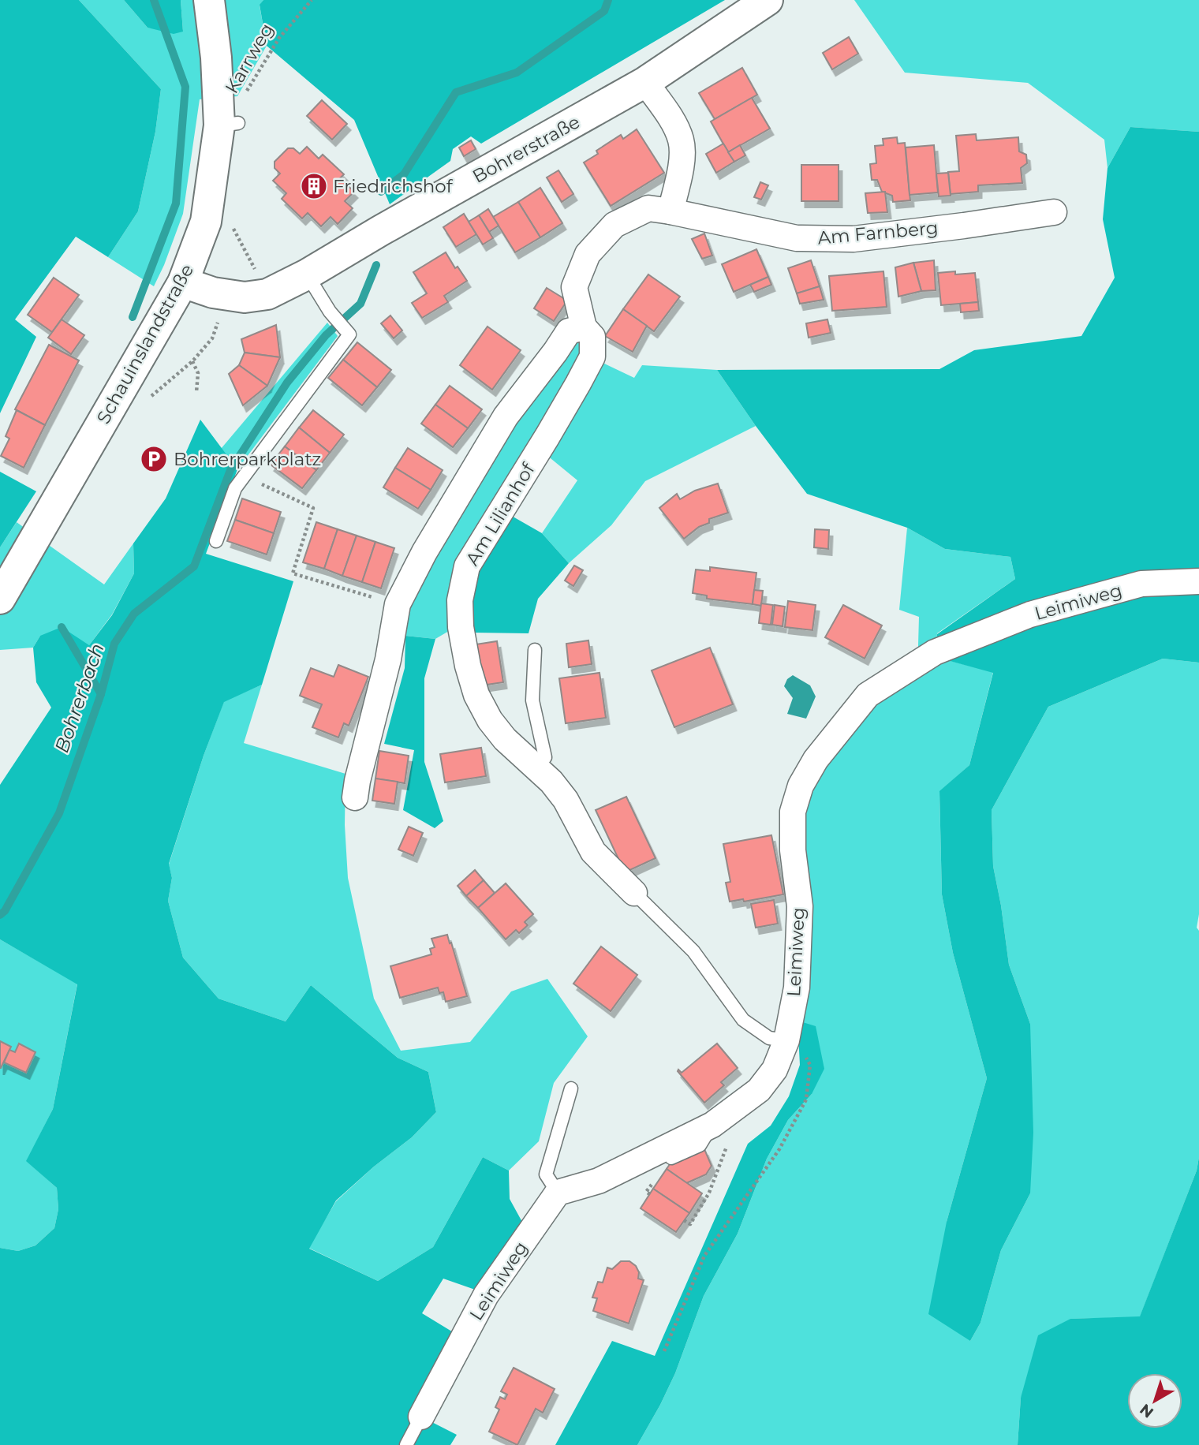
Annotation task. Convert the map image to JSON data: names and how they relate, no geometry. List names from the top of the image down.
{
  "streets": {
    "street": [
      "Bohrerstraße",
      "Am Farnberg",
      "Schauinslandstraße",
      "Am Lilianhof",
      "Leimiweg"
    ],
    "path": ["Karrweg"]
  },
  "crossings": [
    ["Karrweg", "Schauinslandstraße"],
    ["Bohrerstraße", "Schauinslandstraße"],
    ["Am Farnberg", "Am Lilianhof"]
  ],
  "water": ["Bohrerbach"],
  "places": {
    "building": ["Friedrichshof"],
    "parking": ["Bohrerparkplatz"]
  },
  "north": "bottom left"
}
